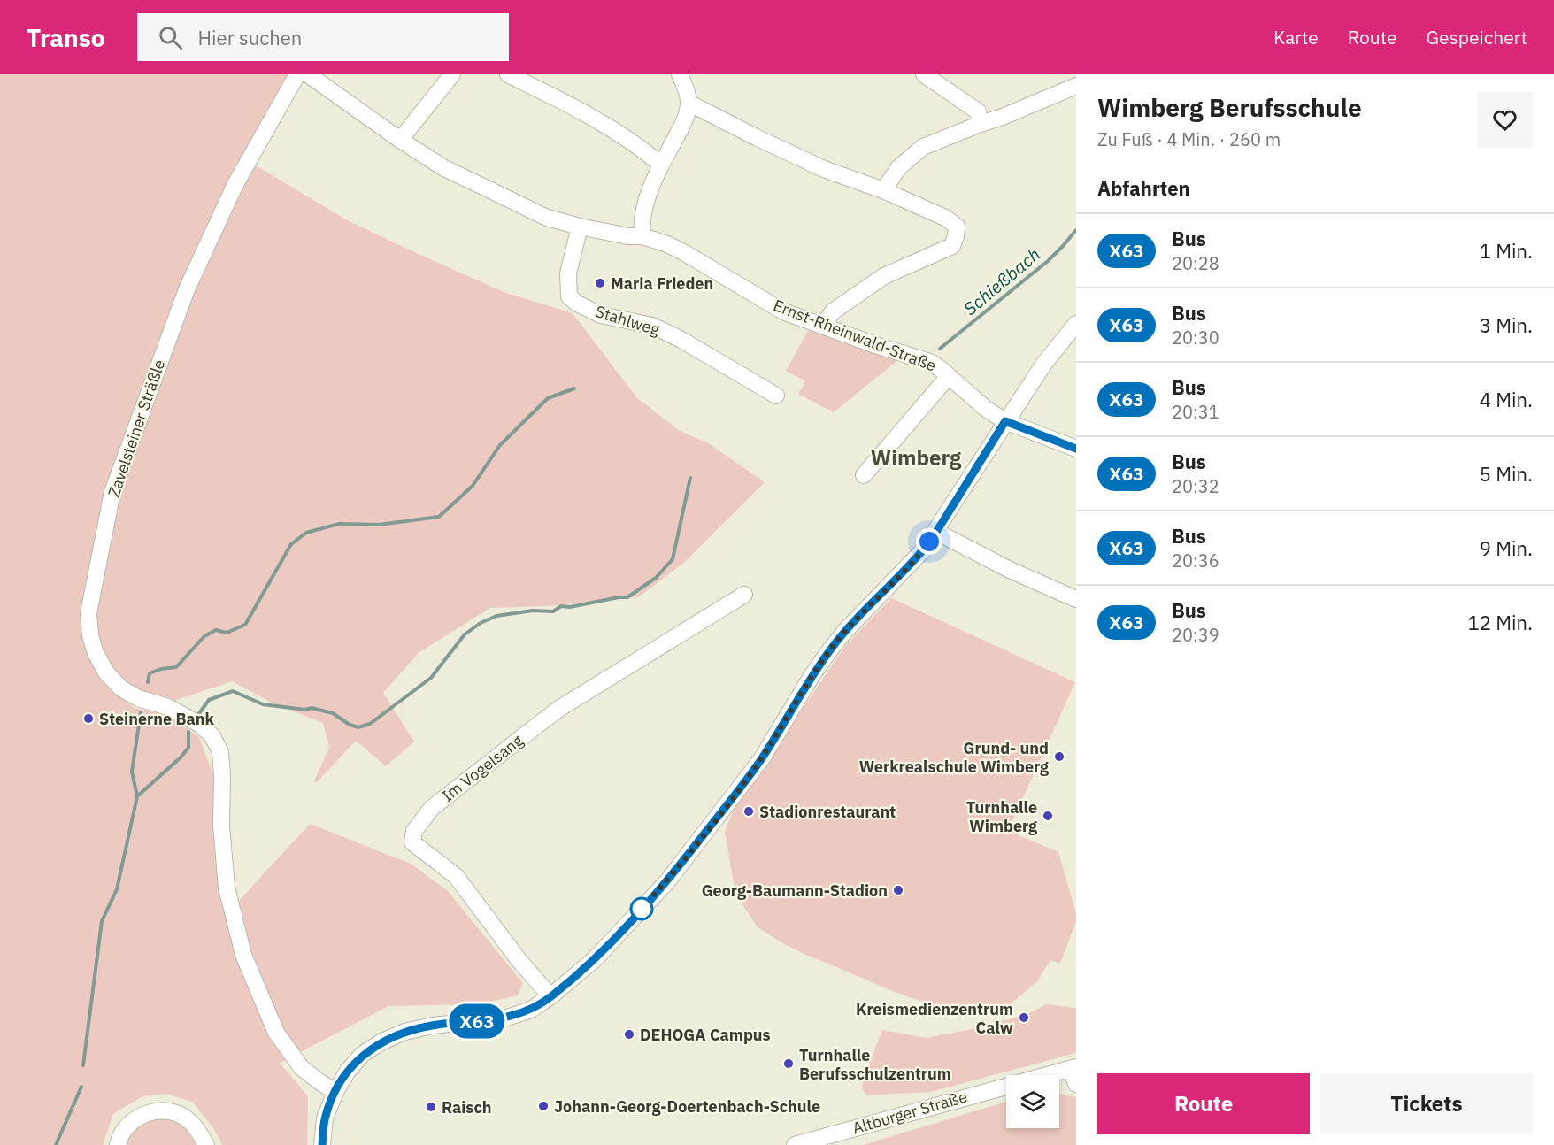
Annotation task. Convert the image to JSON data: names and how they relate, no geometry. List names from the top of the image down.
{
  "streets": {
    "street": [
      "Stahlweg",
      "Ernst-Rheinwald-Straße",
      "Zavelsteiner Sträßle",
      "Im Vogelsang",
      "Altburger Straße"
    ]
  },
  "crossings": [
    ["Stahlweg", "Ernst-Rheinwald-Straße"]
  ],
  "districts": ["Wimberg"],
  "water": ["Schießbach"],
  "places": [
    "Maria Frieden",
    "Steinerne Bank",
    "Grund- und Werkrealschule Wimberg",
    "Stadionrestaurant",
    "Turnhalle Wimberg",
    "Georg-Baumann-Stadion",
    "Kreismedienzentrum Calw",
    "DEHOGA Campus",
    "Turnhalle Berufsschulzentrum",
    "Johann-Georg-Doertenbach-Schule",
    "Raisch"
  ],
  "lines": ["bus line X63"],
  "page": {
    "header": "Transo",
    "search": "Hier suchen",
    "nav": ["Karte", "Route", "Gespeichert"],
    "on_map": "X63",
    "heading": [
      ["Wimberg Berufsschule", "Zu Fuß · 4 Min. · 260 m"],
      "Abfahrten"
    ],
    "list": [
      {
        "mark": "X63",
        "name": "Bus",
        "note": "20:28",
        "value": "1 Min."
      },
      {
        "mark": "X63",
        "name": "Bus",
        "note": "20:30",
        "value": "3 Min."
      },
      {
        "mark": "X63",
        "name": "Bus",
        "note": "20:31",
        "value": "4 Min."
      },
      {
        "mark": "X63",
        "name": "Bus",
        "note": "20:32",
        "value": "5 Min."
      },
      {
        "mark": "X63",
        "name": "Bus",
        "note": "20:36",
        "value": "9 Min."
      },
      {
        "mark": "X63",
        "name": "Bus",
        "note": "20:39",
        "value": "12 Min."
      }
    ],
    "buttons": ["Route", "Tickets"]
  }
}
